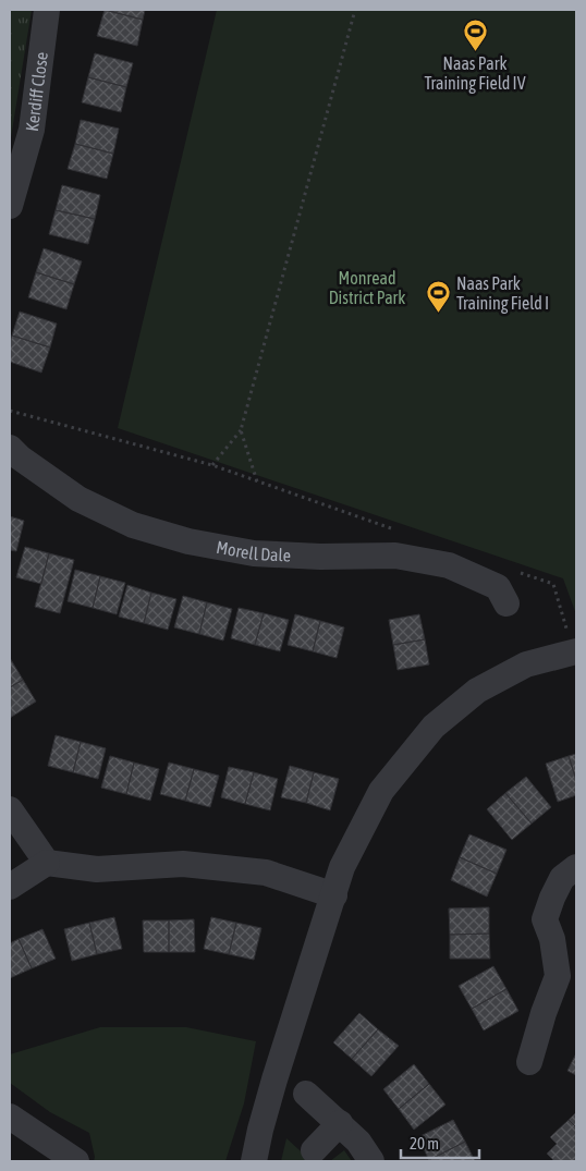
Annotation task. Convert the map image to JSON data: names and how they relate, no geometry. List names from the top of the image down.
{
  "streets": {
    "street": ["Kerdiff Close", "Morell Dale"]
  },
  "parks": ["Monread District Park"],
  "places": {
    "sports": ["Naas Park Training Field IV", "Naas Park Training Field I"]
  },
  "scale_bar": "20 m"
}
